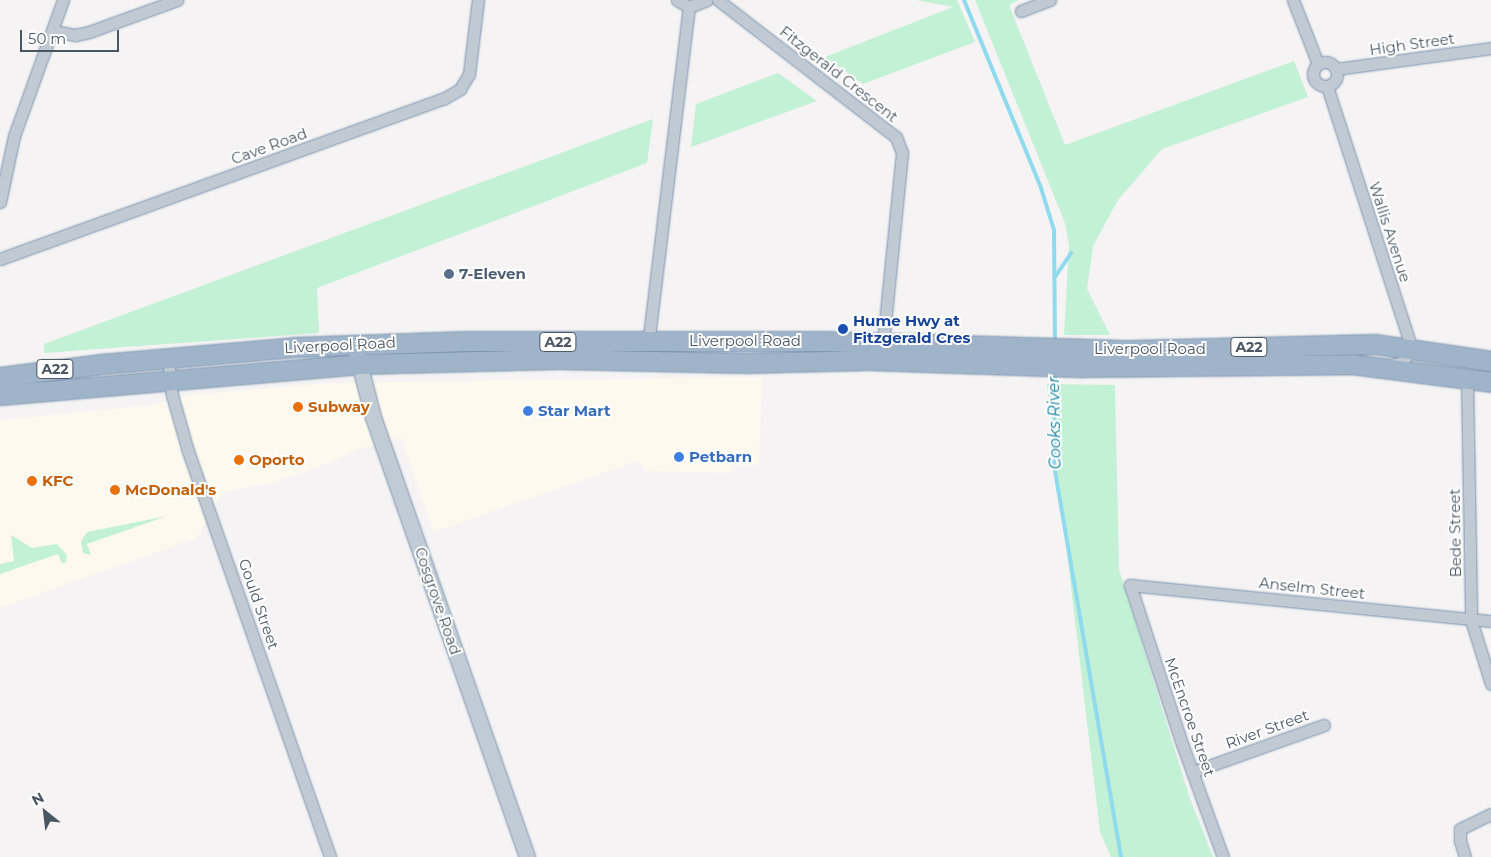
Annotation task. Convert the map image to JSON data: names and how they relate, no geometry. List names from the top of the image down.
{
  "streets": {
    "highway": ["Liverpool Road", "A22"],
    "main road": ["Cosgrove Road"],
    "street": [
      "High Street",
      "Fitzgerald Crescent",
      "Cave Road",
      "Wallis Avenue",
      "Bede Street",
      "Anselm Street",
      "Gould Street",
      "McEncroe Street",
      "River Street"
    ]
  },
  "crossings": [
    ["High Street", "Wallis Avenue"],
    ["Fitzgerald Crescent", "Liverpool Road"],
    ["Wallis Avenue", "Liverpool Road"],
    ["Liverpool Road", "Bede Street"],
    ["Liverpool Road", "Cosgrove Road"],
    ["Liverpool Road", "Gould Street"],
    ["Bede Street", "Anselm Street"],
    ["Anselm Street", "McEncroe Street"],
    ["McEncroe Street", "River Street"]
  ],
  "water": ["Cooks River"],
  "places": [
    "7-Eleven",
    "Hume Hwy at Fitzgerald Cres",
    "Subway",
    "Star Mart",
    "Petbarn",
    "Oporto",
    "KFC",
    "McDonald's"
  ],
  "scale_bar": "50 m",
  "north": "top left"
}
